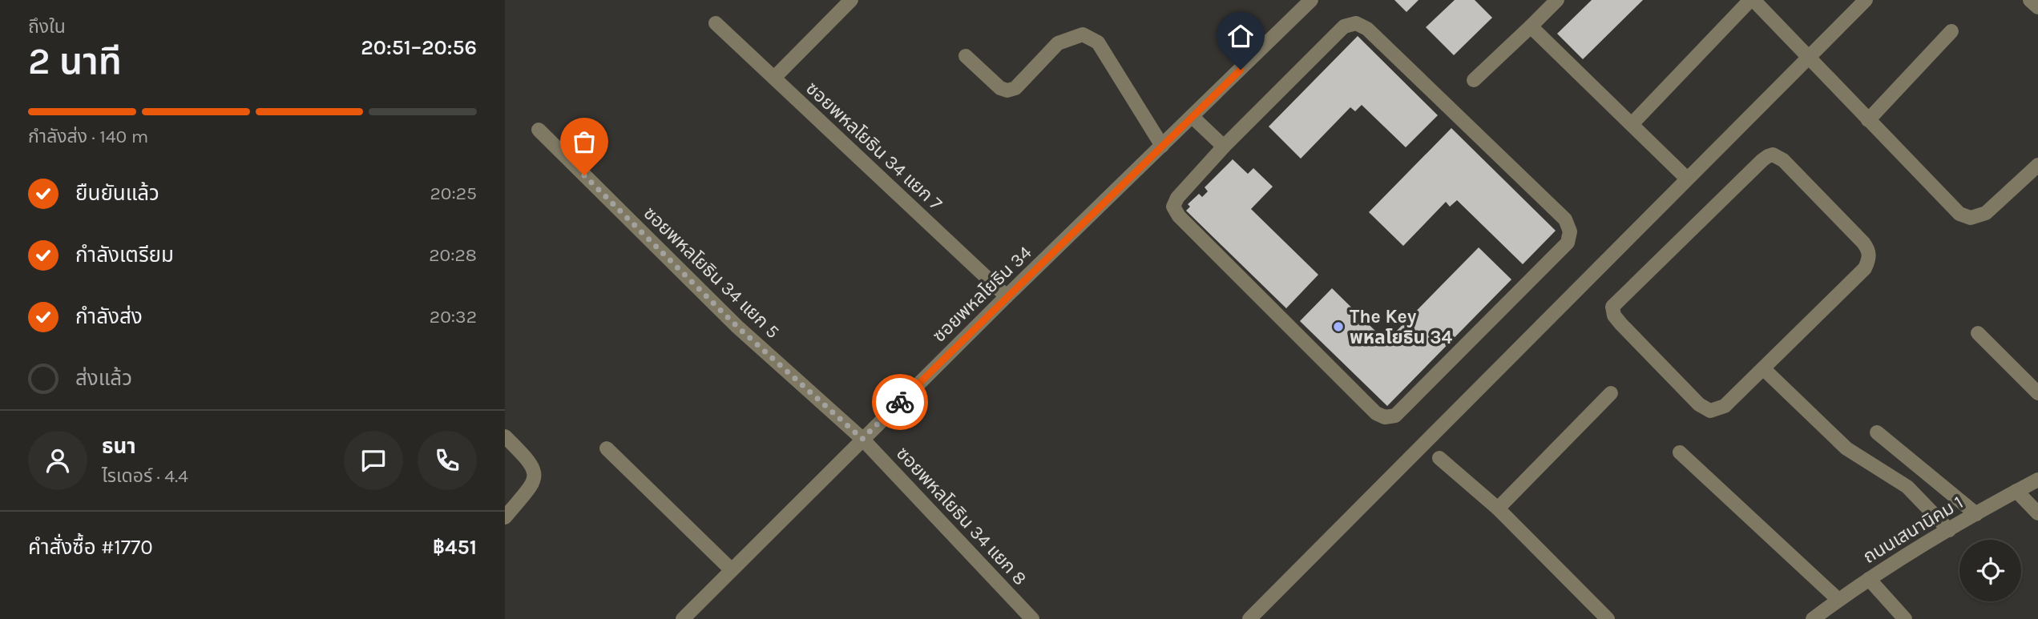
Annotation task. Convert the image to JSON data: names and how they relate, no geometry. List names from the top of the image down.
{
  "streets": {
    "street": [
      "ซอยพหลโยธิน 34 แยก 7",
      "ซอยพหลโยธิน 34 แยก 5",
      "ซอยพหลโยธิน 34",
      "ซอยพหลโยธิน 34 แยก 8",
      "ถนนเสนานิคม 1"
    ]
  },
  "crossings": [
    ["ซอยพหลโยธิน 34 แยก 7", "ซอยพหลโยธิน 34"],
    ["ซอยพหลโยธิน 34 แยก 5", "ซอยพหลโยธิน 34"],
    ["ซอยพหลโยธิน 34 แยก 5", "ซอยพหลโยธิน 34 แยก 8"],
    ["ซอยพหลโยธิน 34", "ซอยพหลโยธิน 34 แยก 8"]
  ],
  "places": ["The Key พหลโยธิน 34"],
  "page": {
    "heading": ["2 นาที", "ถึงใน", "20:51–20:56"],
    "panel": [
      "ธนา",
      "ไรเดอร์ · 4.4",
      "คำสั่งซื้อ #1770",
      "฿451"
    ],
    "bar": "กำลังส่ง · 140 m",
    "list": [
      ["ยืนยันแล้ว", "20:25"],
      ["กำลังเตรียม", "20:28"],
      ["กำลังส่ง", "20:32"],
      "ส่งแล้ว"
    ]
  }
}
